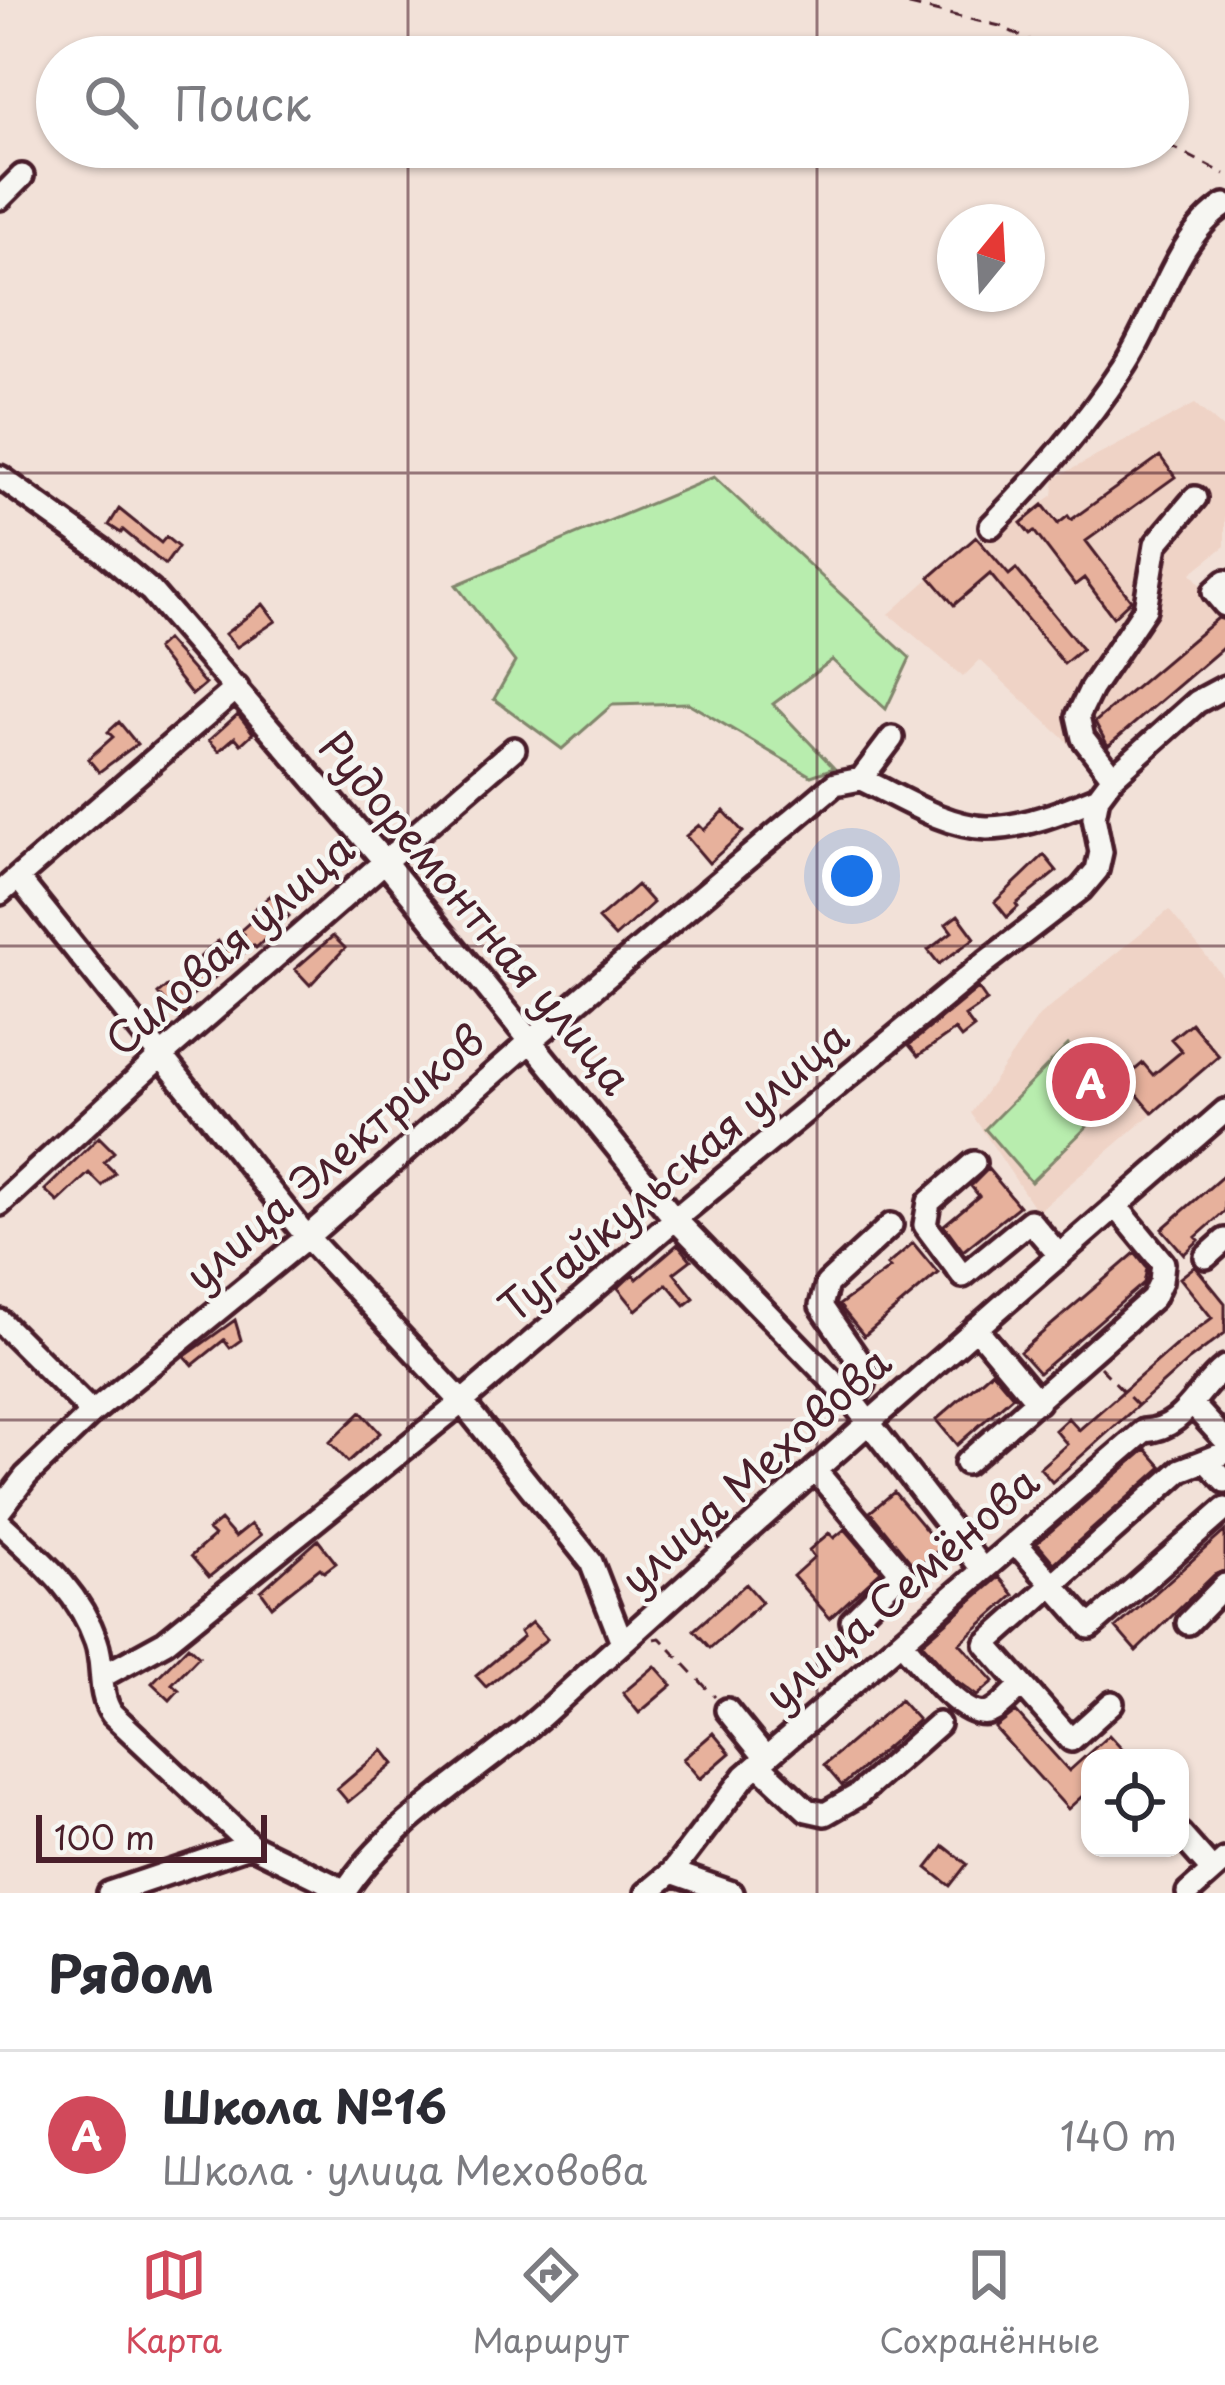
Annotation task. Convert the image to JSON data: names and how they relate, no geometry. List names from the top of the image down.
{
  "streets": {
    "street": [
      "Рудоремонтная улица",
      "Силовая улица",
      "улица Электриков",
      "Тугайкульская улица",
      "улица Меховова",
      "улица Семёнова"
    ]
  },
  "crossings": [
    ["Рудоремонтная улица", "Силовая улица"],
    ["Рудоремонтная улица", "улица Электриков"],
    ["Рудоремонтная улица", "Тугайкульская улица"],
    ["Рудоремонтная улица", "улица Меховова"],
    ["Рудоремонтная улица", "улица Семёнова"]
  ],
  "scale_bar": "100 m",
  "north": "top",
  "page": {
    "search": "Поиск",
    "pins": "A",
    "scale": "100 m",
    "heading": "Рядом",
    "list": [
      {
        "mark": "A",
        "name": "Школа №16",
        "note": "Школа · улица Меховова",
        "value": "140 m"
      }
    ],
    "nav": ["Карта", "Маршрут", "Сохранённые"]
  }
}
